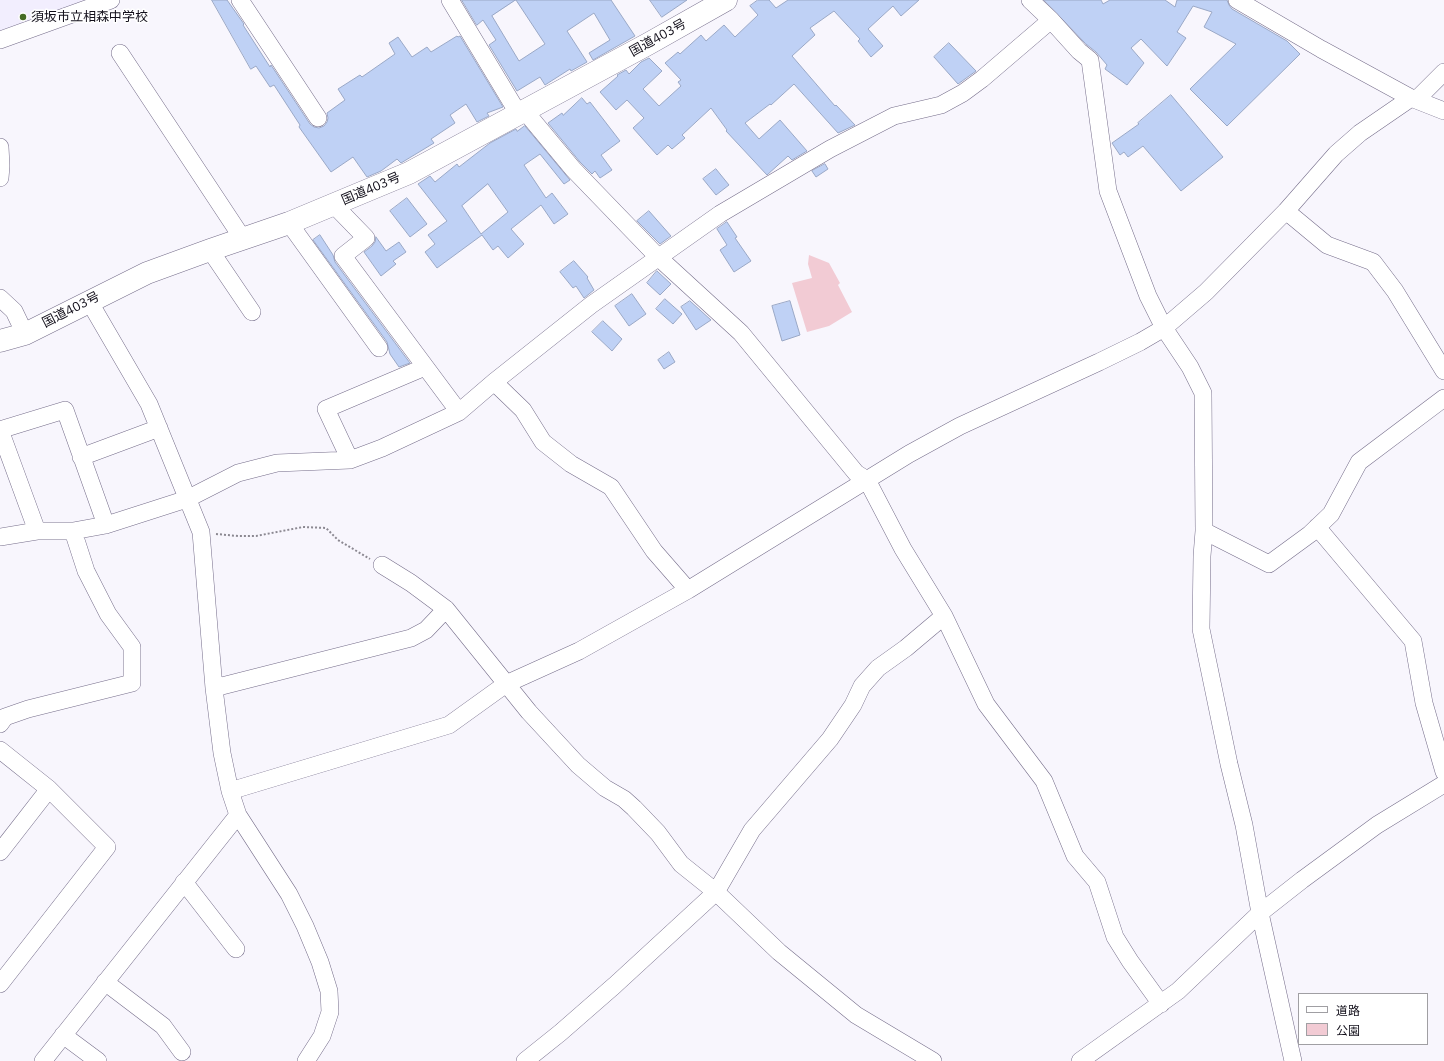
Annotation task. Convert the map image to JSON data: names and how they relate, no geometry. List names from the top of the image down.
{
  "streets": {
    "highway": ["国道403号"]
  },
  "places": ["須坂市立相森中学校"],
  "legend": ["道路", "公園"]
}
